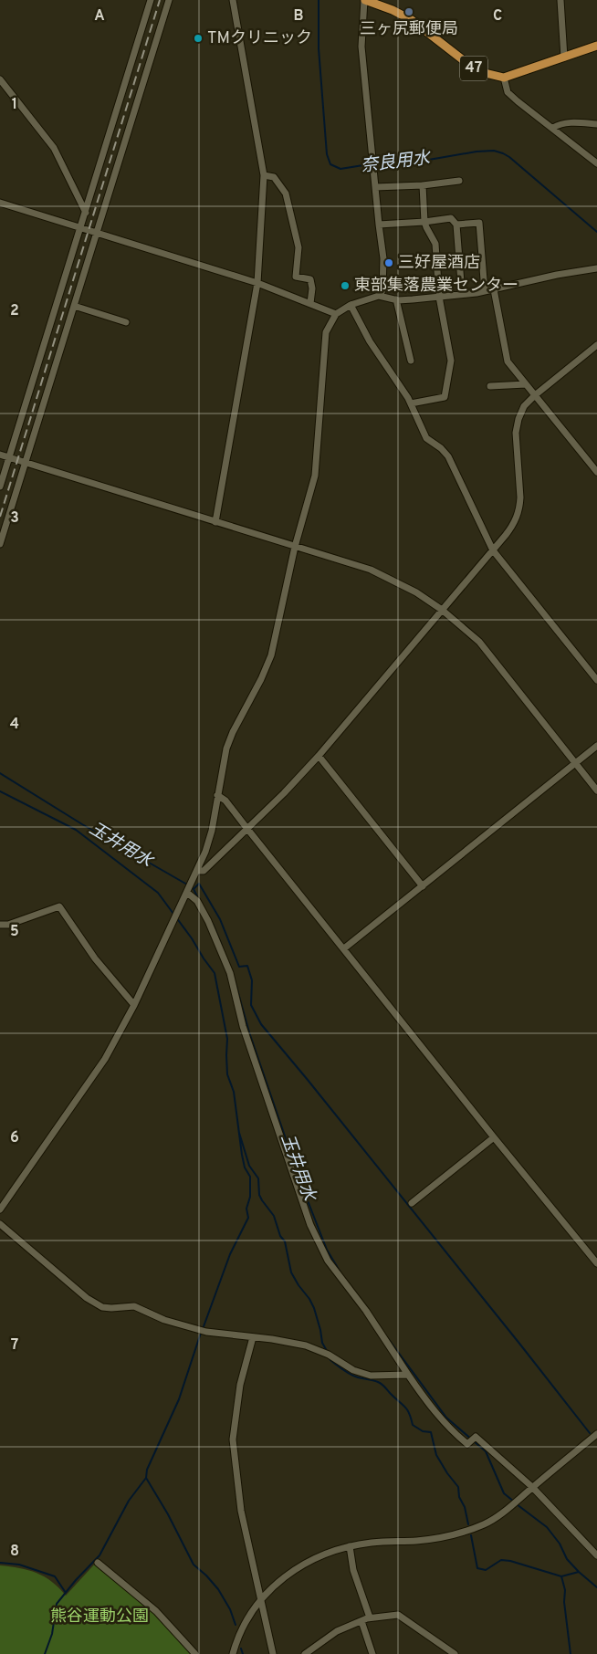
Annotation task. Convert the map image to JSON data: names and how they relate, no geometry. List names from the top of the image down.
{
  "streets": {
    "main road": ["47"]
  },
  "water": ["奈良用水", "玉井用水"],
  "parks": ["熊谷運動公園"],
  "places": [
    "三ヶ尻郵便局",
    "TMクリニック",
    "三好屋酒店",
    "東部集落農業センター"
  ],
  "grid": {
    "columns": ["A", "B", "C"],
    "rows": [
      "1",
      "2",
      "3",
      "4",
      "5",
      "6",
      "7",
      "8"
    ]
  }
}
